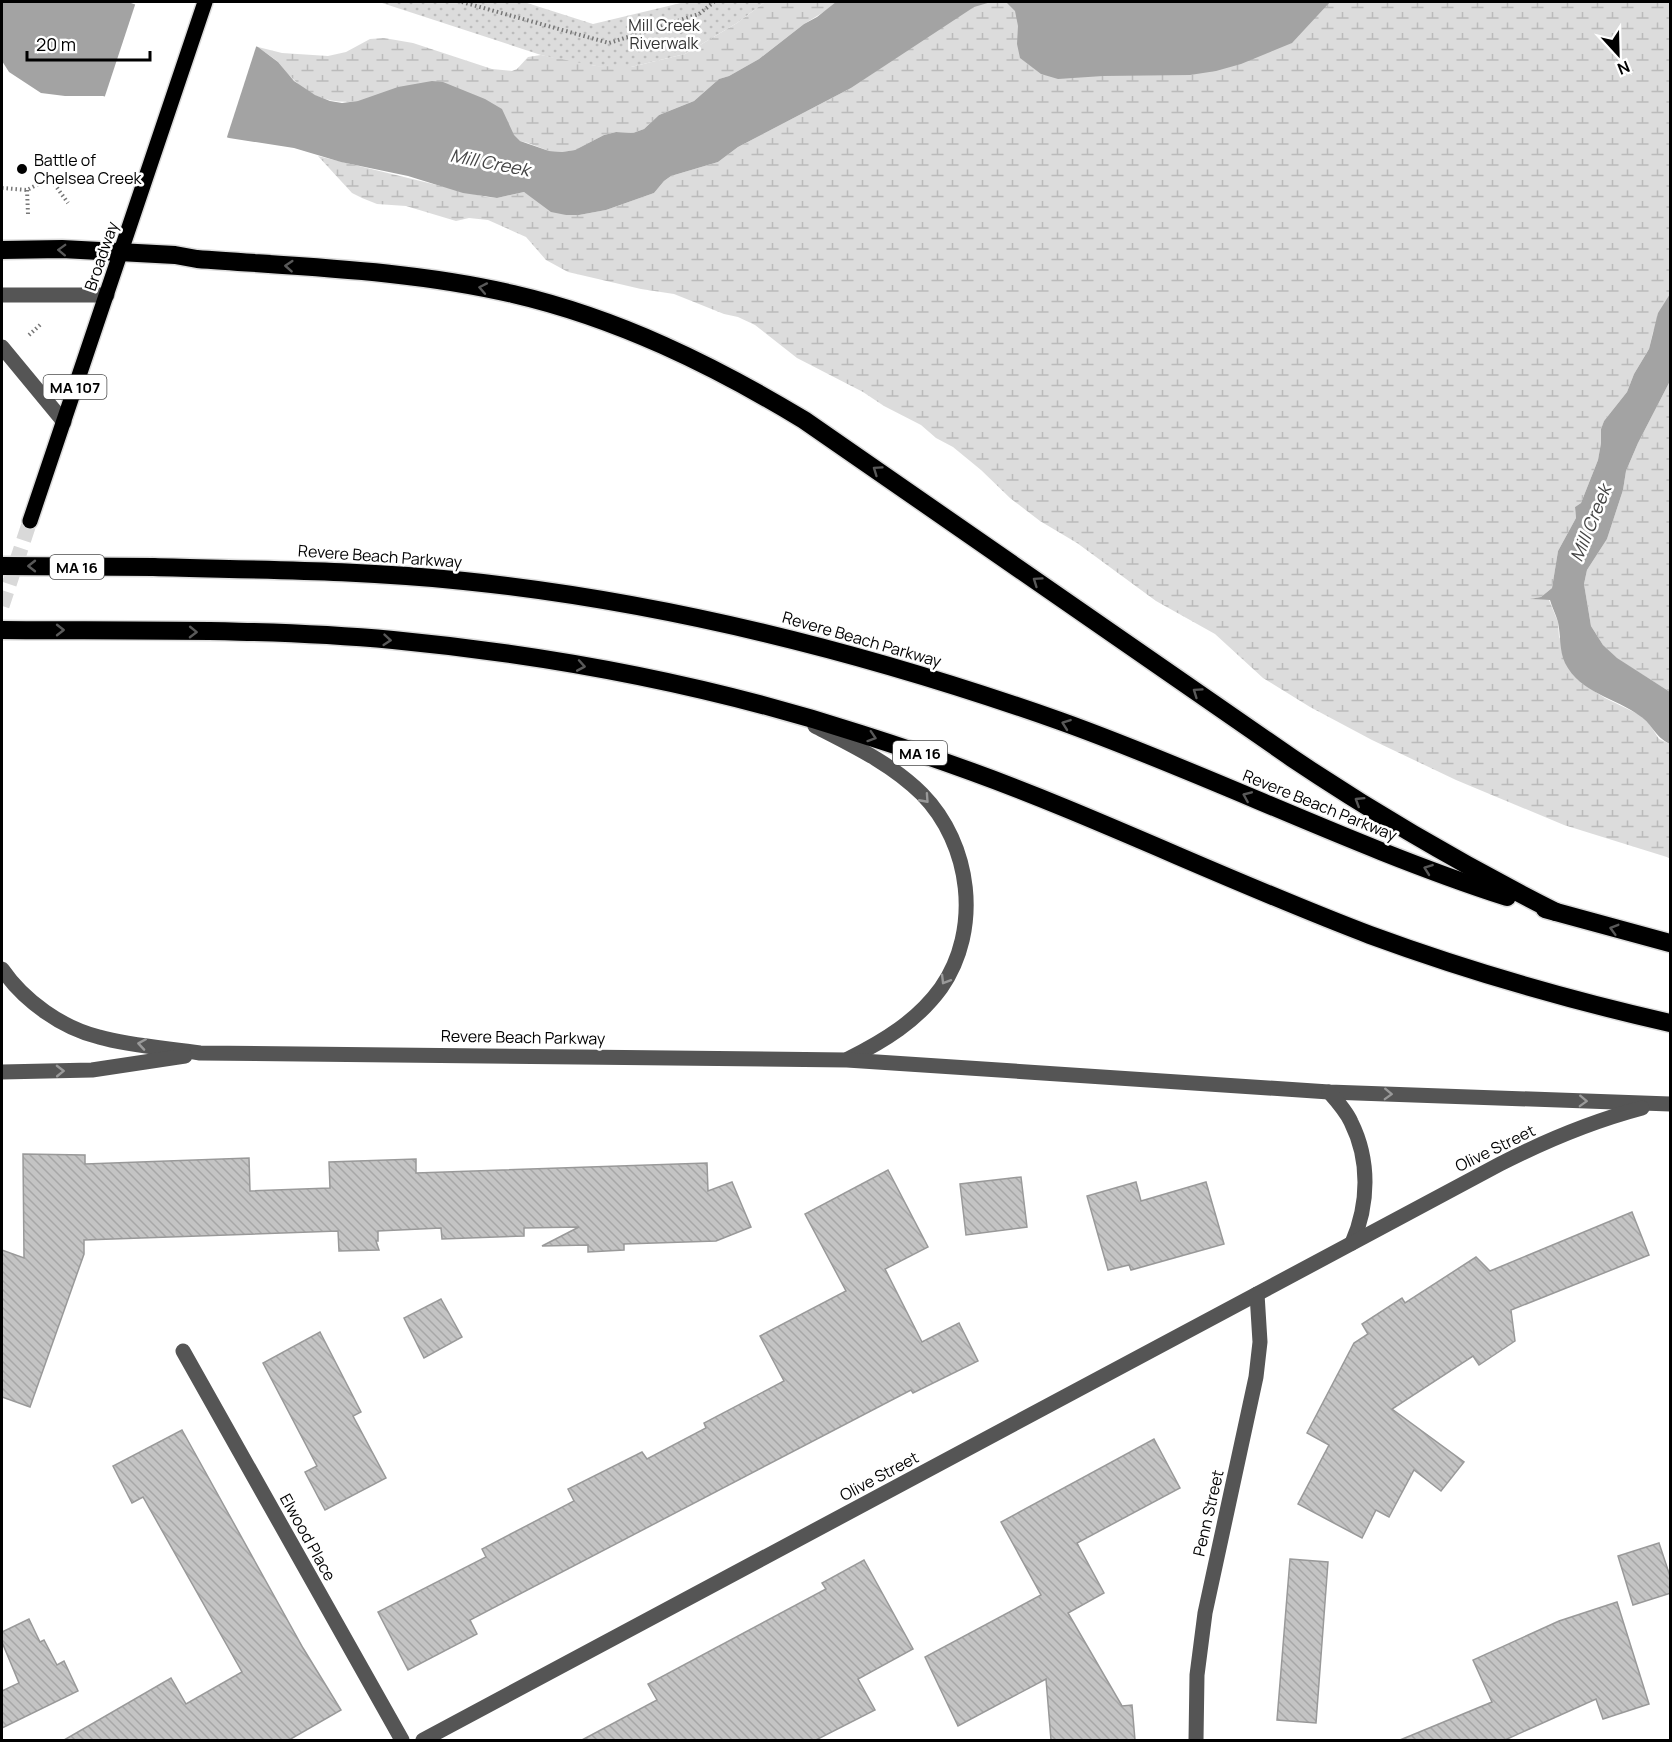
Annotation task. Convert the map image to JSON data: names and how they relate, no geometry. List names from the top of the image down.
{
  "streets": {
    "highway": ["Revere Beach Parkway", "MA 16"],
    "main road": ["Broadway", "MA 107"],
    "street": ["Olive Street", "Penn Street", "Elwood Place"]
  },
  "crossings": [
    ["Revere Beach Parkway", "Olive Street"],
    ["Olive Street", "Penn Street"]
  ],
  "water": ["Mill Creek"],
  "parks": ["Mill Creek Riverwalk"],
  "places": ["Battle of Chelsea Creek"],
  "scale_bar": "20 m",
  "north": "bottom"
}
